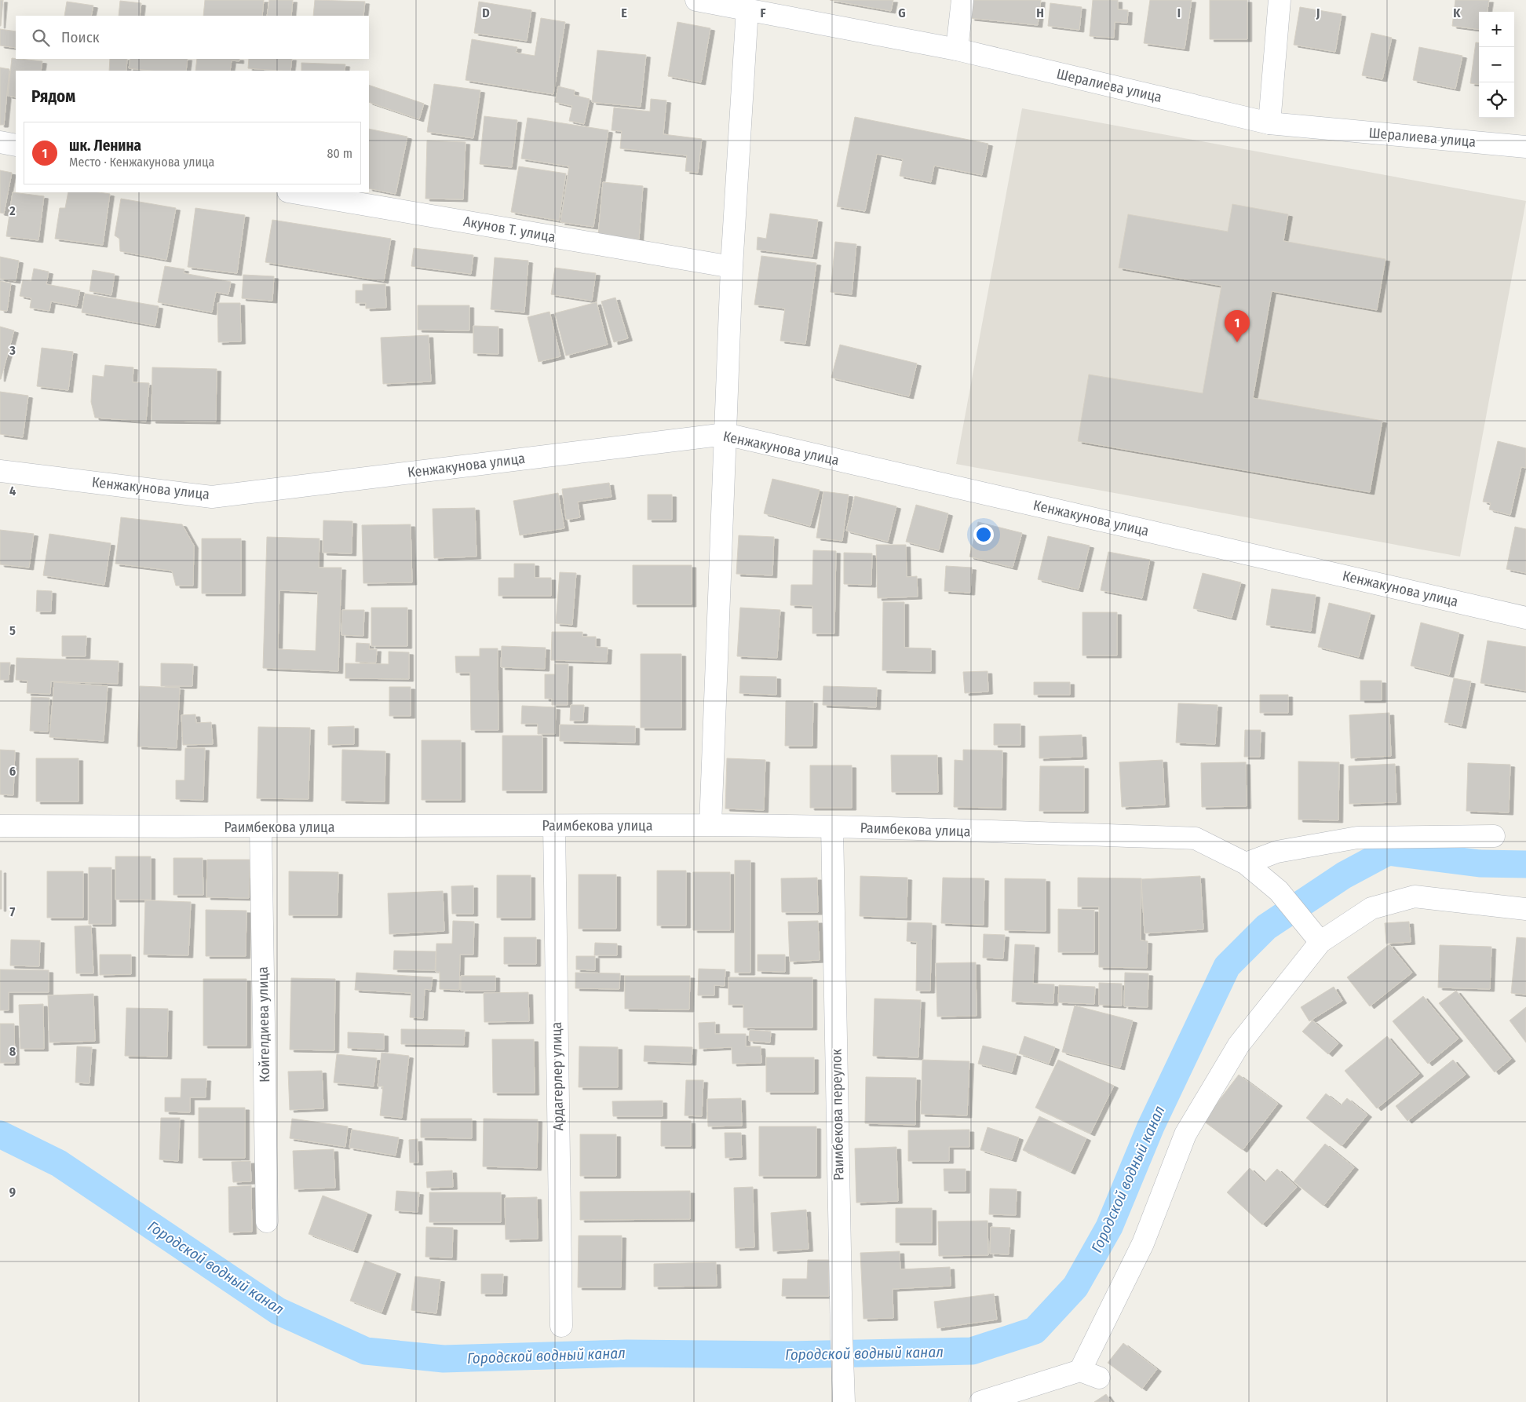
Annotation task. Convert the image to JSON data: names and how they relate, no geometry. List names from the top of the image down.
{
  "streets": {
    "street": [
      "Шералиева улица",
      "Акунов Т. улица",
      "Кенжакунова улица",
      "Раимбекова улица",
      "Койгелдиева улица",
      "Ардагерлер улица",
      "Раимбекова переулок"
    ]
  },
  "crossings": [
    ["Раимбекова улица", "Койгелдиева улица"],
    ["Раимбекова улица", "Ардагерлер улица"],
    ["Раимбекова улица", "Раимбекова переулок"]
  ],
  "water": ["Городской водный канал"],
  "page": {
    "map_buttons": ["+", "−"],
    "search": "Поиск",
    "heading": "Рядом",
    "list": [
      {
        "mark": "1",
        "name": "шк. Ленина",
        "note": "Место · Кенжакунова улица",
        "value": "80 m"
      }
    ],
    "pins": "1"
  },
  "grid": {
    "columns": [
      "D",
      "E",
      "F",
      "G",
      "H",
      "I",
      "J",
      "K"
    ],
    "rows": [
      "2",
      "3",
      "4",
      "5",
      "6",
      "7",
      "8",
      "9"
    ]
  }
}
